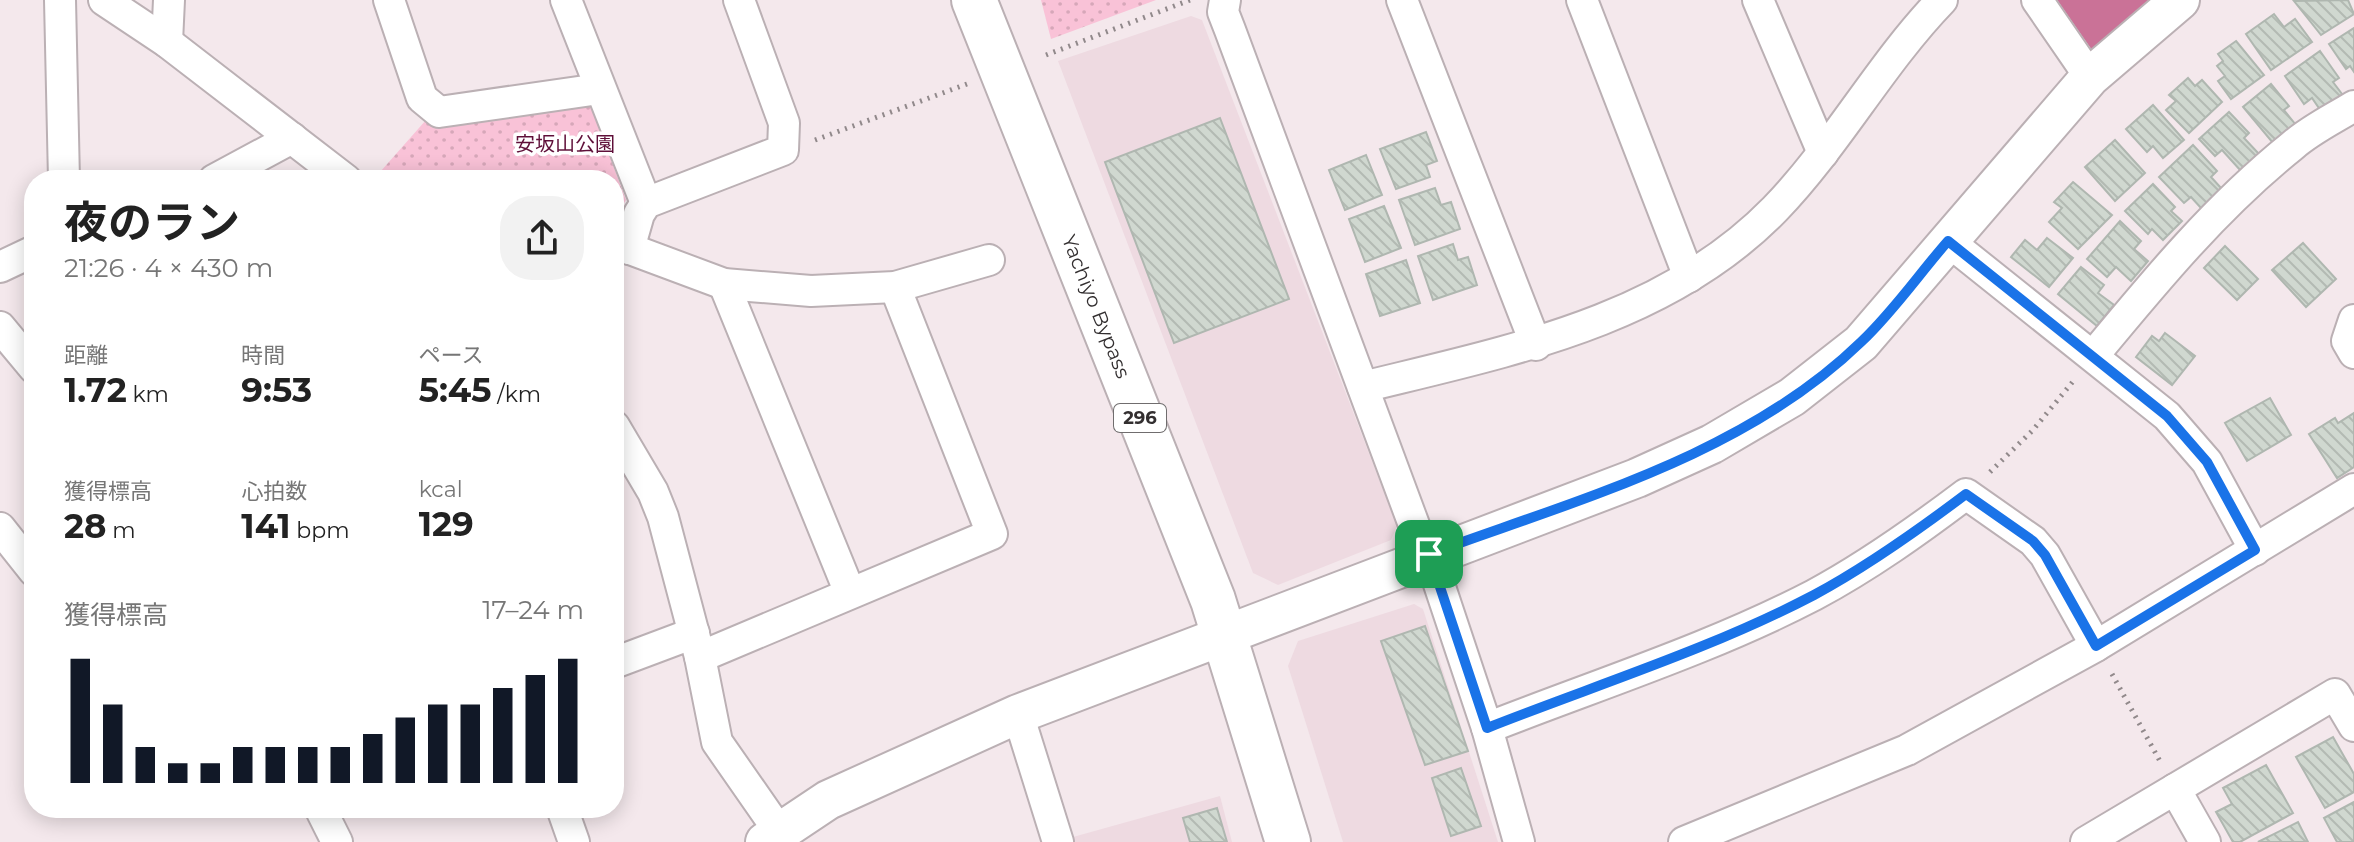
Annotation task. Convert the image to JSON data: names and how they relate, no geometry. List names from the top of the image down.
{
  "streets": {
    "highway": ["Yachiyo Bypass", "296"]
  },
  "parks": ["安坂山公園"],
  "page": {
    "heading": ["夜のラン", "21:26 · 4 × 430 m"],
    "stats": [
      ["距離", "1.72 km"],
      ["時間", "9:53"],
      ["ペース", "5:45 /km"],
      ["獲得標高", "28 m"],
      ["心拍数", "141 bpm"],
      ["kcal", "129"]
    ],
    "chart": ["獲得標高", "17–24 m"]
  }
}
